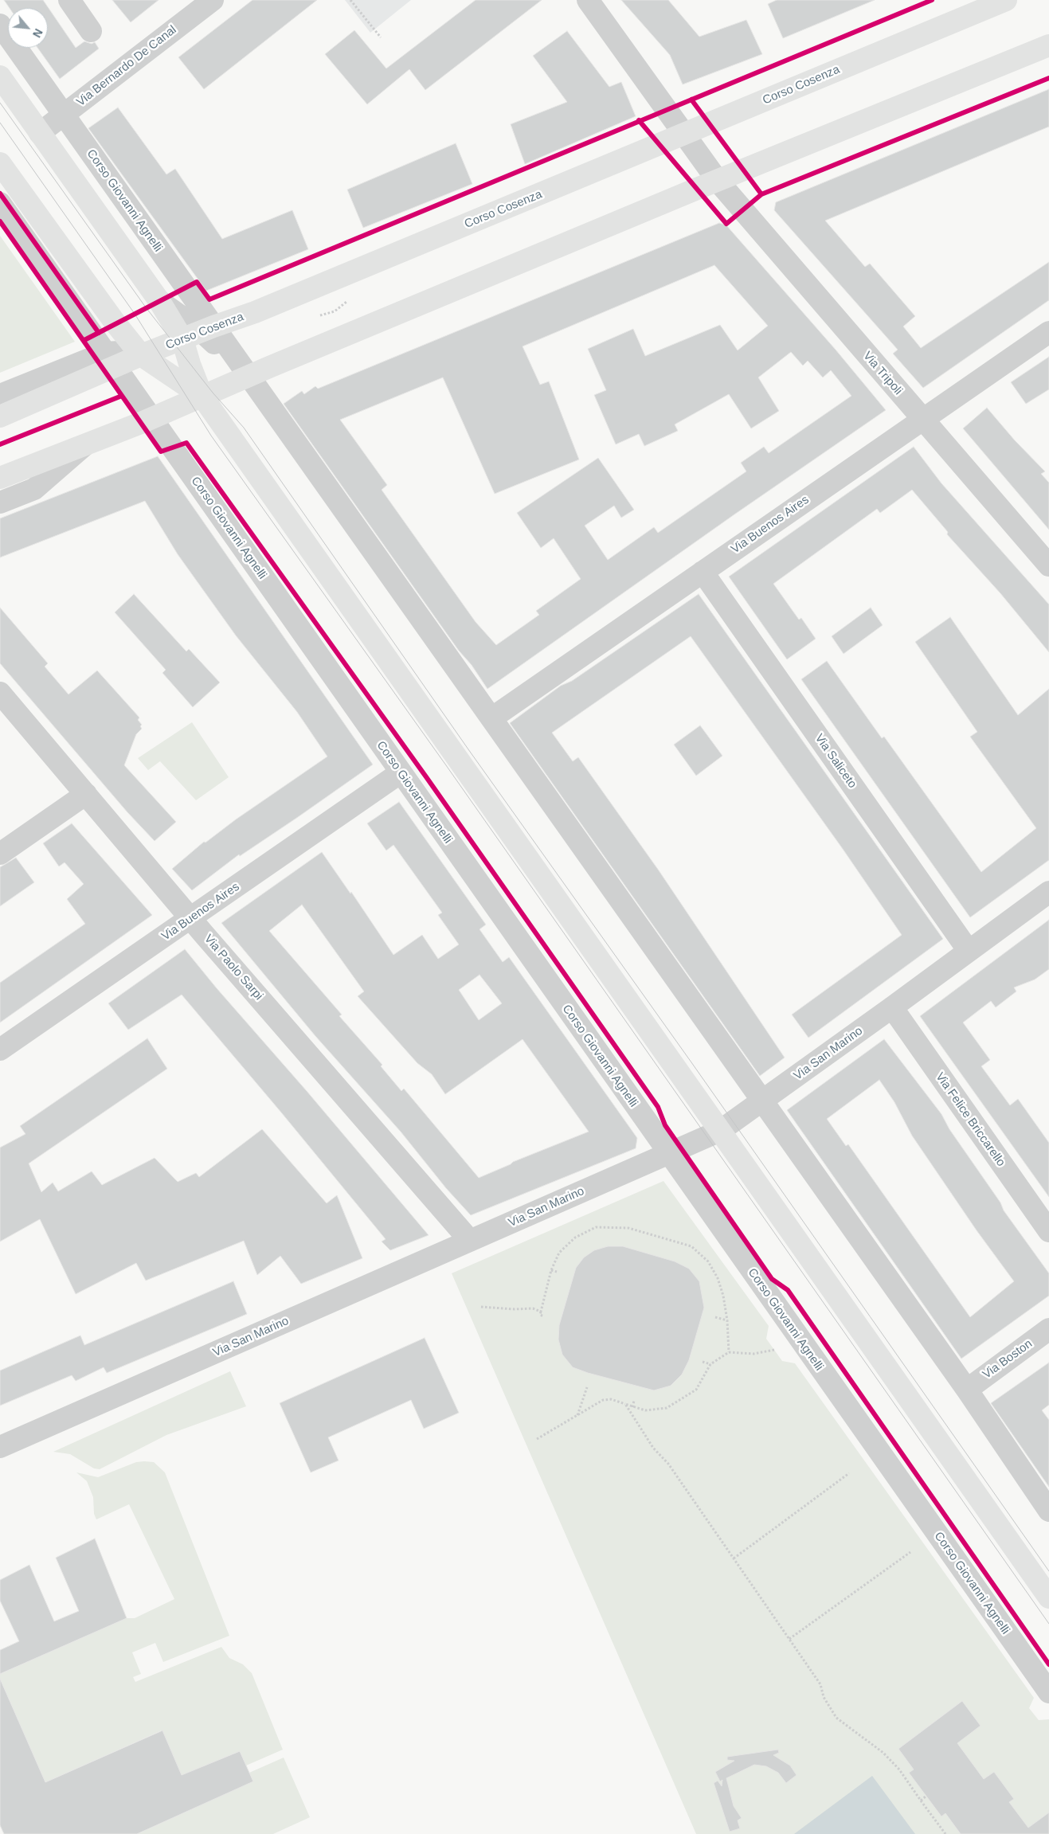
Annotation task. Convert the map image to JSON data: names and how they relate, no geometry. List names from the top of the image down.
{
  "streets": {
    "main road": ["Corso Cosenza", "Corso Giovanni Agnelli"],
    "street": [
      "Via Bernardo De Canal",
      "Via Tripoli",
      "Via Buenos Aires",
      "Via Saliceto",
      "Via Paolo Sarpi",
      "Via San Marino",
      "Via Felice Briccarello",
      "Via Boston"
    ]
  },
  "crossings": [
    ["Via Bernardo De Canal", "Corso Giovanni Agnelli"],
    ["Corso Cosenza", "Corso Giovanni Agnelli"],
    ["Corso Cosenza", "Via Tripoli"],
    ["Corso Giovanni Agnelli", "Via Buenos Aires"],
    ["Corso Giovanni Agnelli", "Via San Marino"],
    ["Corso Giovanni Agnelli", "Via Boston"],
    ["Via Tripoli", "Via Buenos Aires"],
    ["Via Buenos Aires", "Via Saliceto"],
    ["Via Buenos Aires", "Via Paolo Sarpi"],
    ["Via Saliceto", "Via San Marino"],
    ["Via Paolo Sarpi", "Via San Marino"],
    ["Via San Marino", "Via Felice Briccarello"]
  ],
  "north": "bottom right"
}
